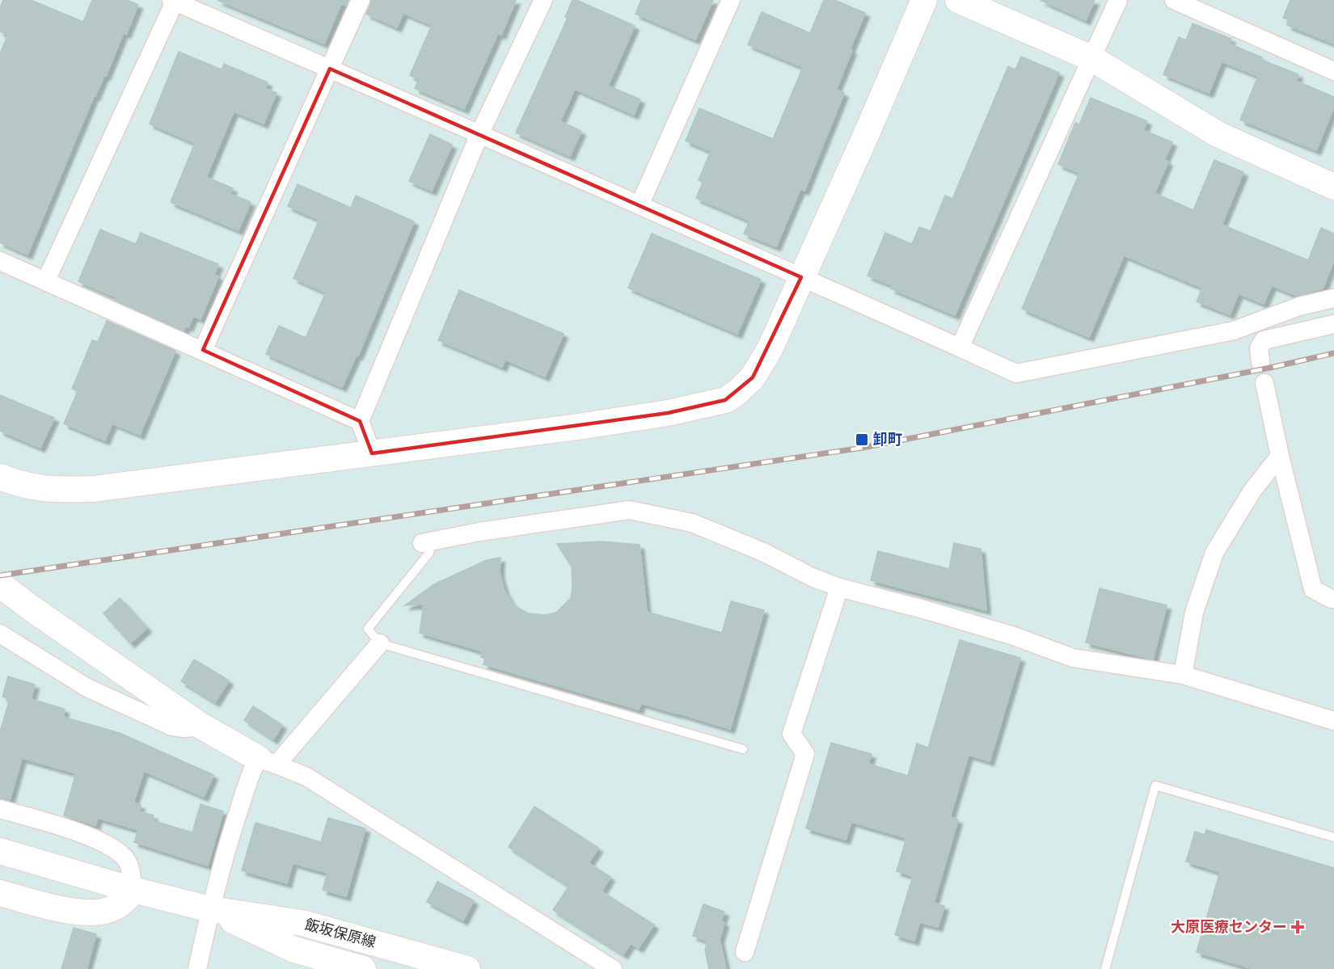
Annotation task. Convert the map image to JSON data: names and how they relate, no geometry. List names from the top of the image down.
{
  "streets": {
    "street": ["飯坂保原線"]
  },
  "places": {
    "transit": ["卸町"],
    "health": ["大原医療センター"]
  }
}
